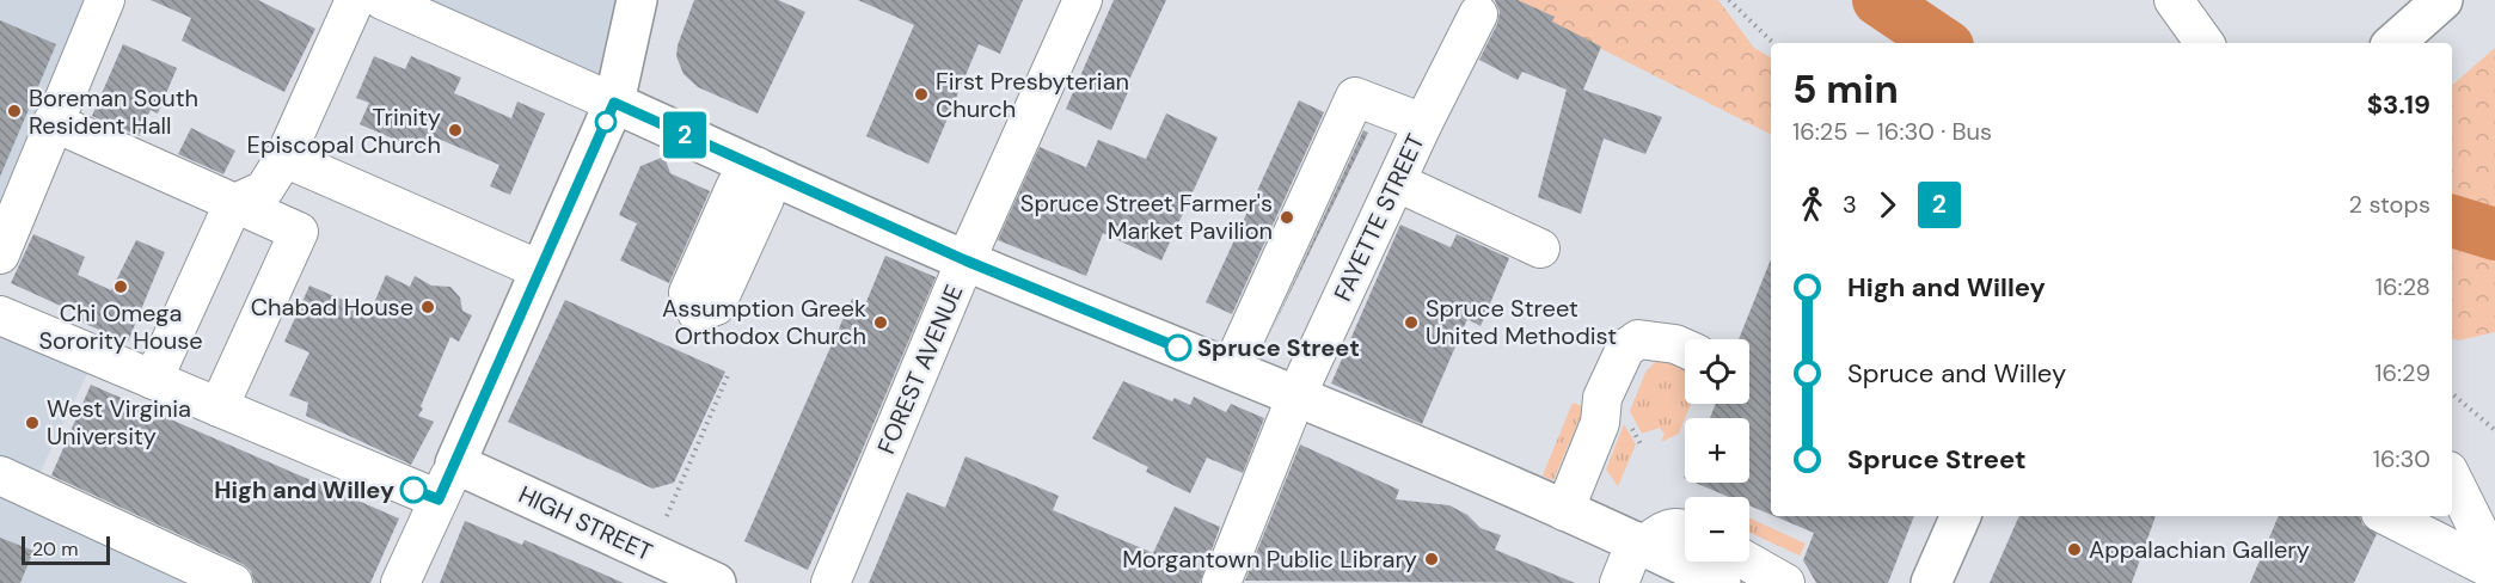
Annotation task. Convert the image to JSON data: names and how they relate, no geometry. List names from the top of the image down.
{
  "streets": {
    "main road": ["HIGH STREET"],
    "street": ["FAYETTE STREET", "FOREST AVENUE"]
  },
  "places": [
    "First Presbyterian Church",
    "Boreman South Resident Hall",
    "Trinity Episcopal Church",
    "Spruce Street Farmer's Market Pavilion",
    "Chi Omega Sorority House",
    "Chabad House",
    "Assumption Greek Orthodox Church",
    "Spruce Street United Methodist",
    "Spruce Street",
    "West Virginia University",
    "High and Willey",
    "Appalachian Gallery",
    "Morgantown Public Library"
  ],
  "lines": ["bus line 2"],
  "scale_bar": "20 m",
  "page": {
    "on_map": "2",
    "heading": ["5 min", "16:25 – 16:30 · Bus", "$3.19"],
    "legs": ["3", "2", "2 stops"],
    "list": [
      {
        "name": "High and Willey",
        "value": "16:28"
      },
      {
        "name": "Spruce and Willey",
        "value": "16:29"
      },
      {
        "name": "Spruce Street",
        "value": "16:30"
      }
    ],
    "map_buttons": ["+", "−"],
    "scale": "20 m"
  }
}
